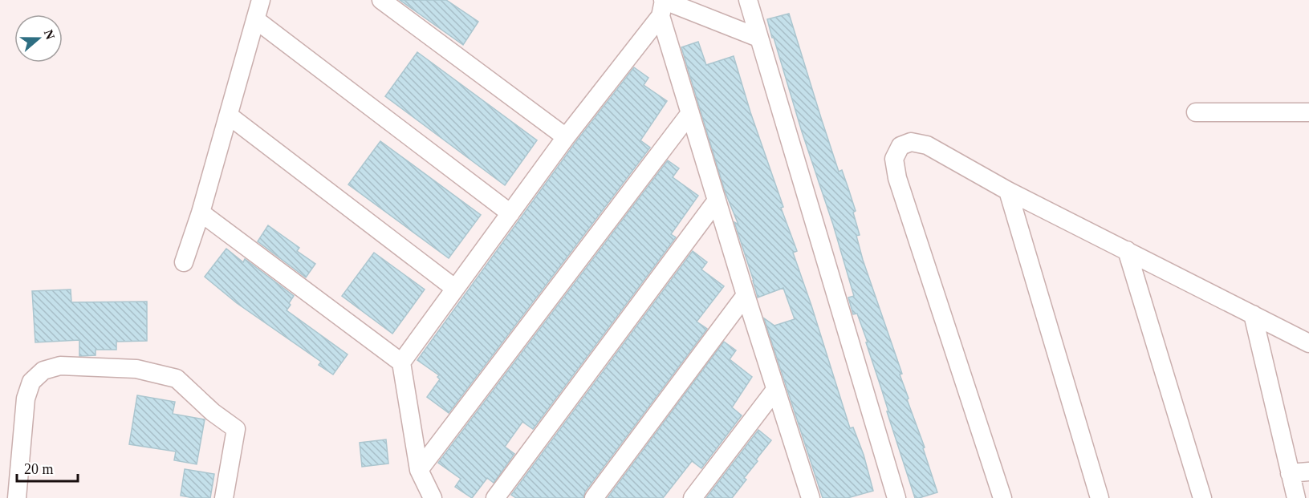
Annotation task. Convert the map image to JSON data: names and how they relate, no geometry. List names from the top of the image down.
{
  "scale_bar": "20 m",
  "north": "right"
}
